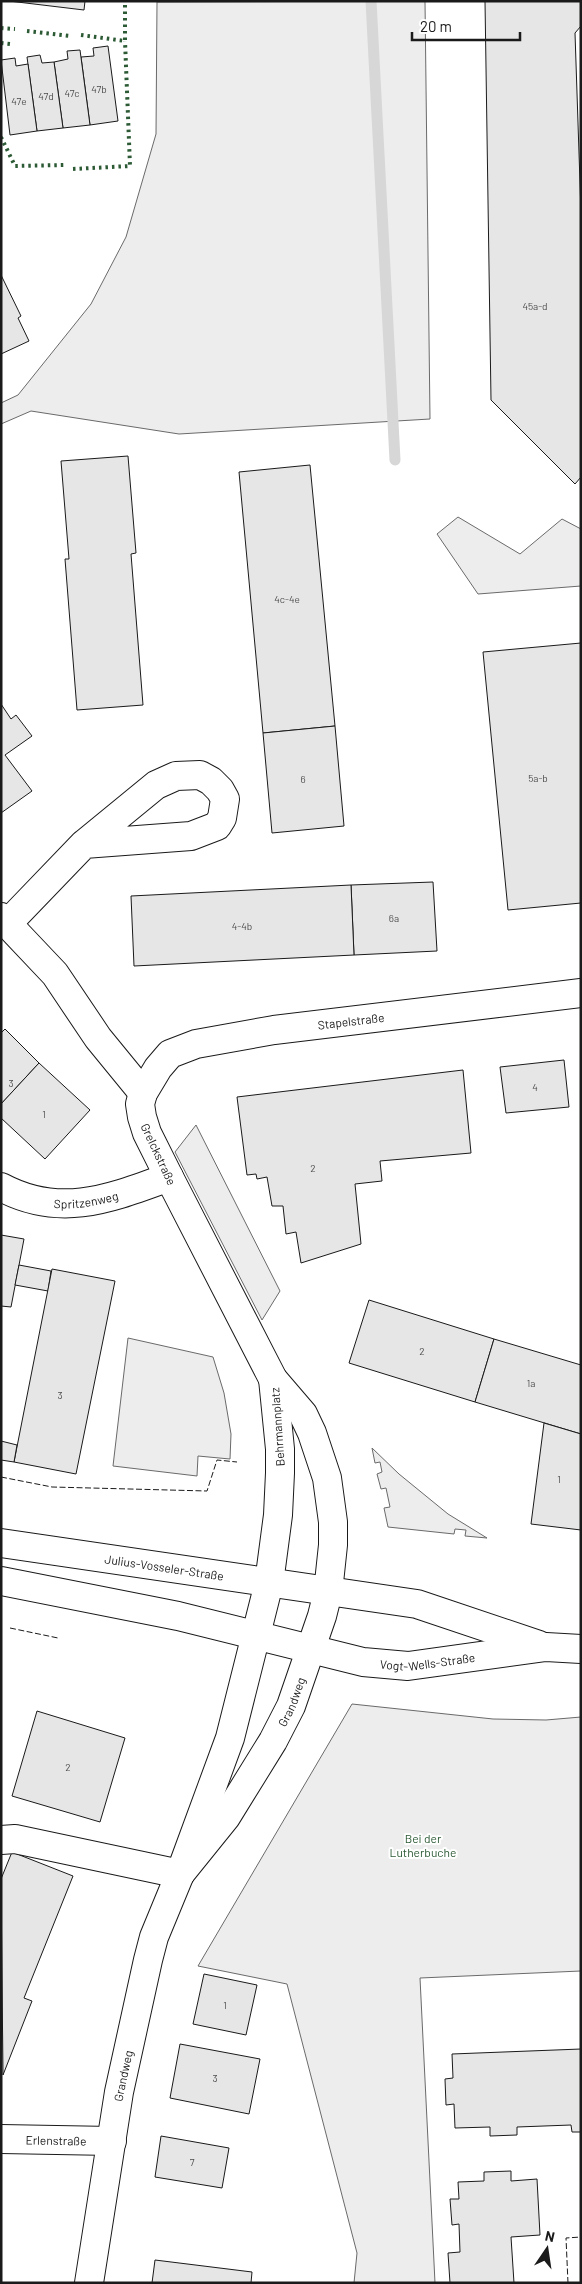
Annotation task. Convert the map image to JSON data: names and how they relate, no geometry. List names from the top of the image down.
{
  "streets": {
    "street": [
      "Stapelstraße",
      "Grelckstraße",
      "Spritzenweg",
      "Behrmannplatz",
      "Julius-Vosseler-Straße",
      "Vogt-Wells-Straße",
      "Grandweg",
      "Erlenstraße"
    ]
  },
  "crossings": [
    ["Stapelstraße", "Grelckstraße"],
    ["Grelckstraße", "Spritzenweg"],
    ["Grelckstraße", "Behrmannplatz"],
    ["Behrmannplatz", "Julius-Vosseler-Straße"],
    ["Behrmannplatz", "Vogt-Wells-Straße"],
    ["Behrmannplatz", "Grandweg"],
    ["Julius-Vosseler-Straße", "Vogt-Wells-Straße"],
    ["Julius-Vosseler-Straße", "Grandweg"],
    ["Vogt-Wells-Straße", "Grandweg"],
    ["Grandweg", "Erlenstraße"]
  ],
  "parks": ["Bei der Lutherbuche"],
  "house_numbers": [
    "47b",
    "47c",
    "47d",
    "47e",
    "45a-d",
    "4c-4e",
    "5a-b",
    "6",
    "6a",
    "4-4b",
    "3",
    "4",
    "1",
    "2",
    "2",
    "1a",
    "3",
    "1",
    "2",
    "1",
    "3",
    "7"
  ],
  "scale_bar": "20 m",
  "north": "top"
}
